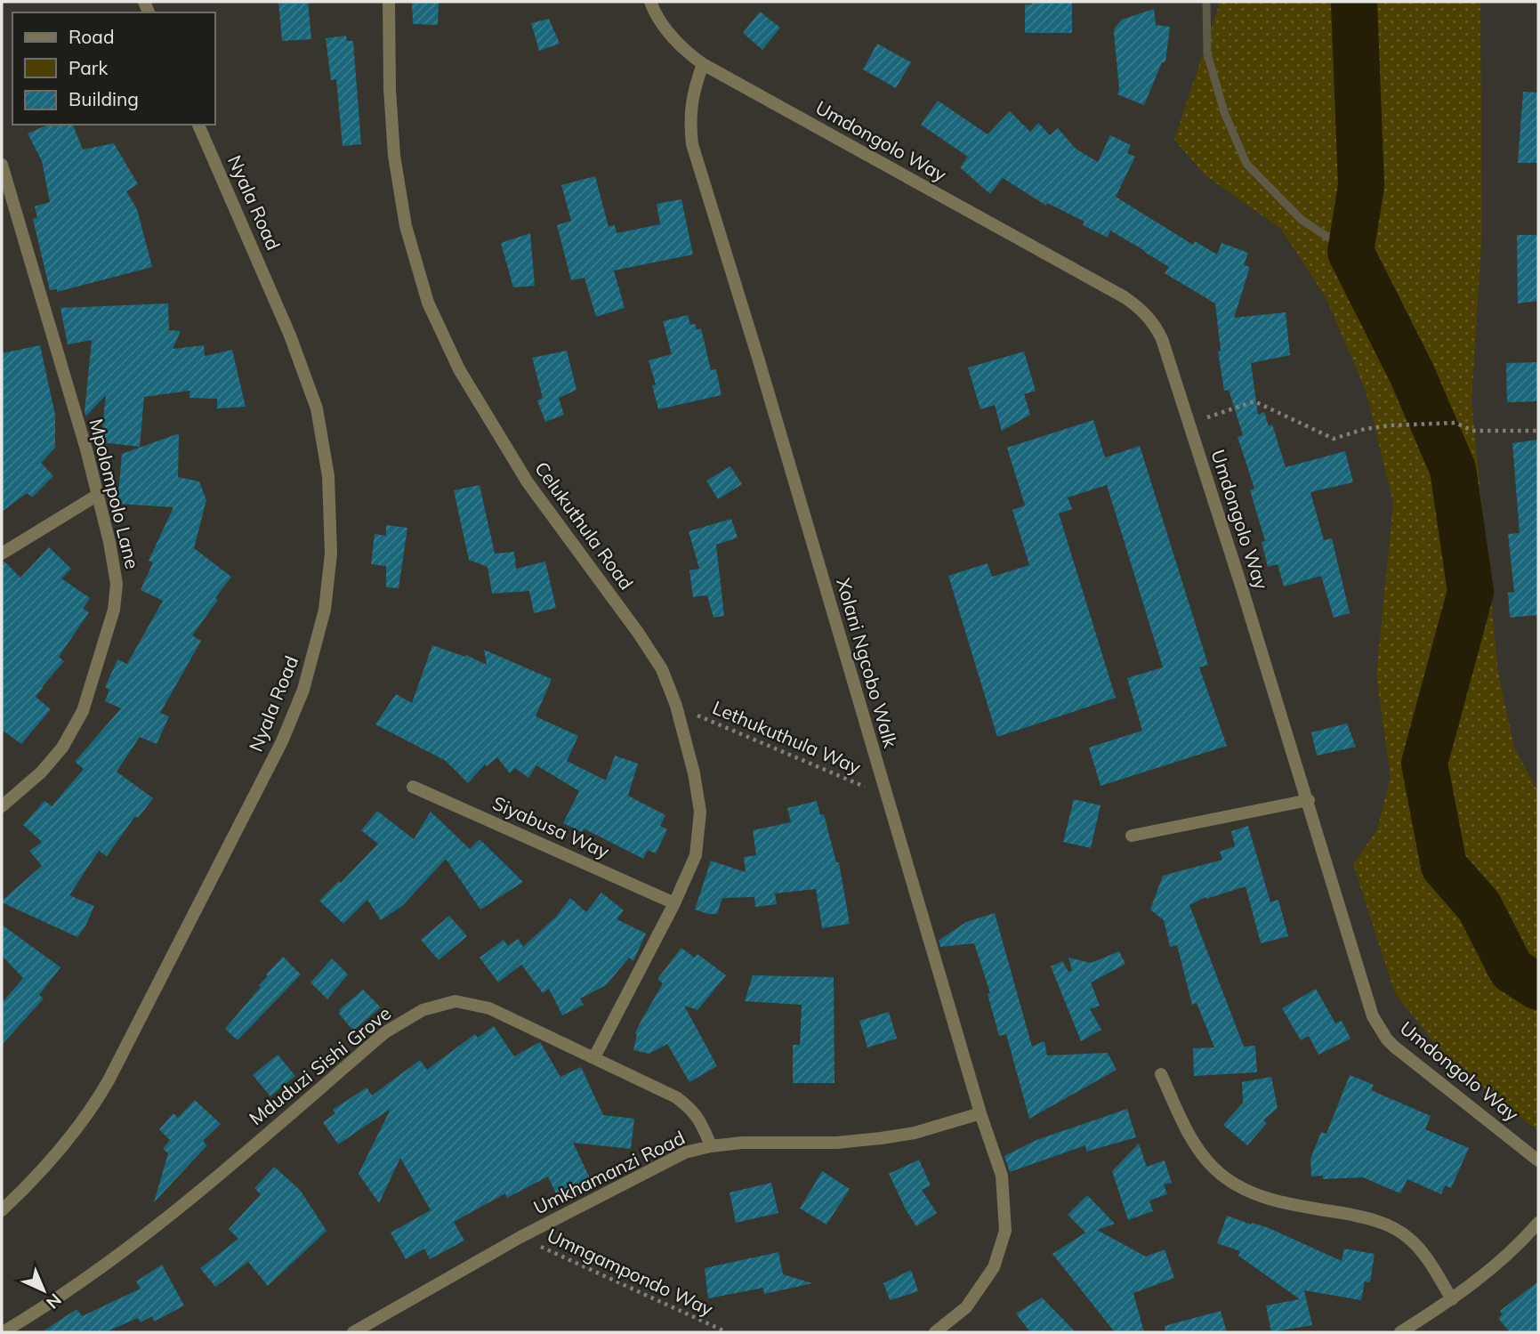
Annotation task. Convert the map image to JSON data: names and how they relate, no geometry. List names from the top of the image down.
{
  "streets": {
    "street": [
      "Umdongolo Way",
      "Nyala Road",
      "Mpolompolo Lane",
      "Celukuthula Road",
      "Xolani Ngcobo Walk",
      "Siyabusa Way",
      "Mduduzi Sishi Grove",
      "Umkhamanzi Road"
    ],
    "path": ["Lethukuthula Way", "Umngampondo Way"]
  },
  "crossings": [
    ["Umdongolo Way", "Xolani Ngcobo Walk"],
    ["Celukuthula Road", "Lethukuthula Way"],
    ["Celukuthula Road", "Siyabusa Way"],
    ["Celukuthula Road", "Mduduzi Sishi Grove"],
    ["Xolani Ngcobo Walk", "Lethukuthula Way"],
    ["Xolani Ngcobo Walk", "Umkhamanzi Road"],
    ["Mduduzi Sishi Grove", "Umkhamanzi Road"],
    ["Umkhamanzi Road", "Umngampondo Way"]
  ],
  "legend": ["Road", "Park", "Building"],
  "north": "bottom right"
}
